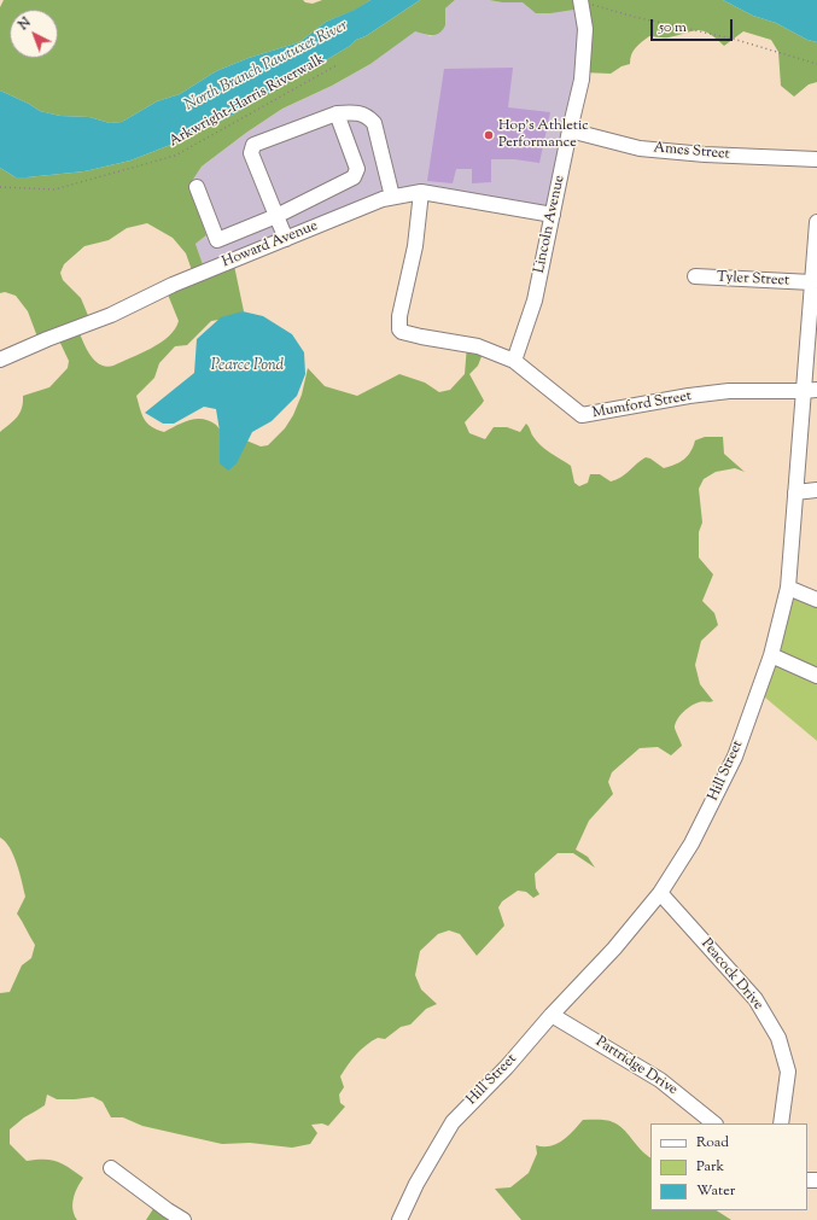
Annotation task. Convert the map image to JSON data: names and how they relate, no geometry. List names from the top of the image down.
{
  "streets": {
    "street": [
      "Ames Street",
      "Lincoln Avenue",
      "Howard Avenue",
      "Tyler Street",
      "Mumford Street",
      "Hill Street",
      "Peacock Drive",
      "Partridge Drive"
    ],
    "path": ["Arkwright-Harris Riverwalk"]
  },
  "crossings": [
    ["Ames Street", "Lincoln Avenue"],
    ["Lincoln Avenue", "Howard Avenue"],
    ["Lincoln Avenue", "Mumford Street"],
    ["Howard Avenue", "Mumford Street"],
    ["Tyler Street", "Hill Street"],
    ["Mumford Street", "Hill Street"],
    ["Hill Street", "Peacock Drive"],
    ["Hill Street", "Partridge Drive"]
  ],
  "water": ["North Branch Pawtuxet River", "Pearce Pond"],
  "places": ["Hop's Athletic Performance"],
  "legend": ["Road", "Park", "Water"],
  "scale_bar": "50 m",
  "north": "top left"
}
